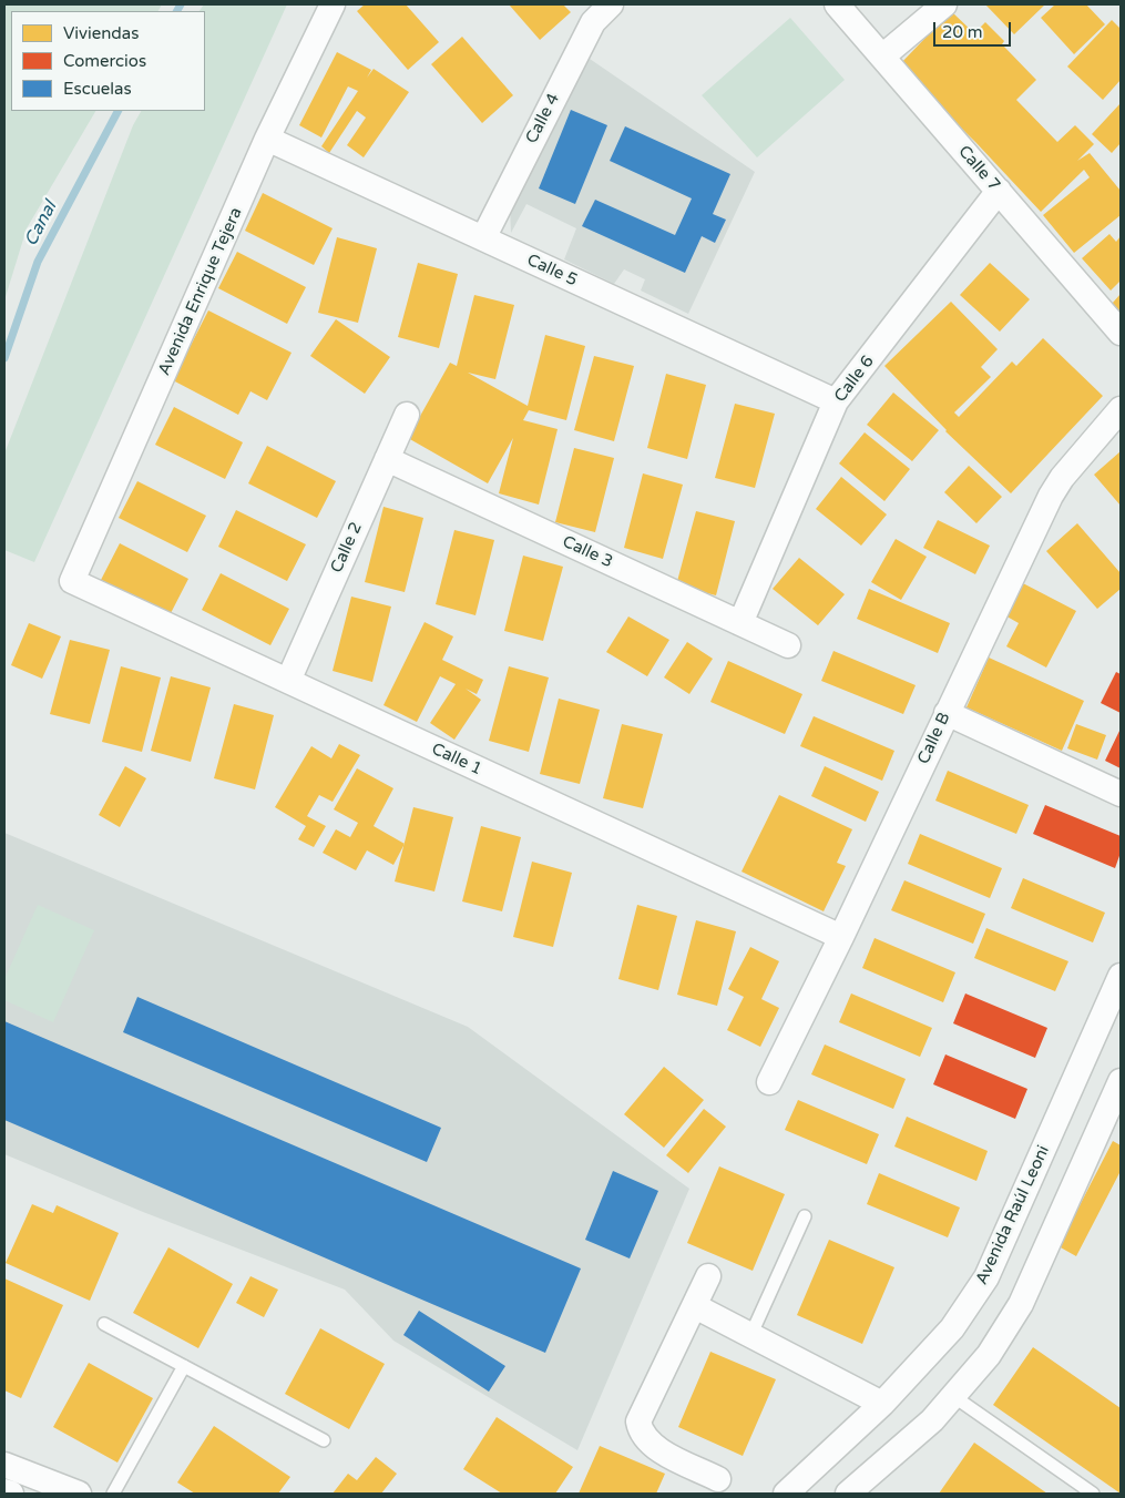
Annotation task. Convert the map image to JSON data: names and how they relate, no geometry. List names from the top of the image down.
{
  "streets": {
    "street": [
      "Calle 4",
      "Calle 7",
      "Calle 5",
      "Avenida Enrique Tejera",
      "Calle 6",
      "Calle 2",
      "Calle 3",
      "Calle B",
      "Calle 1",
      "Avenida Raúl Leoni"
    ]
  },
  "crossings": [
    ["Calle 4", "Calle 5"],
    ["Calle 7", "Calle 6"],
    ["Calle 5", "Avenida Enrique Tejera"],
    ["Calle 5", "Calle 6"],
    ["Avenida Enrique Tejera", "Calle 1"],
    ["Calle 6", "Calle 3"],
    ["Calle 2", "Calle 3"],
    ["Calle 2", "Calle 1"],
    ["Calle B", "Calle 1"]
  ],
  "water": ["Canal"],
  "legend": ["Viviendas", "Comercios", "Escuelas"],
  "scale_bar": "20 m"
}
